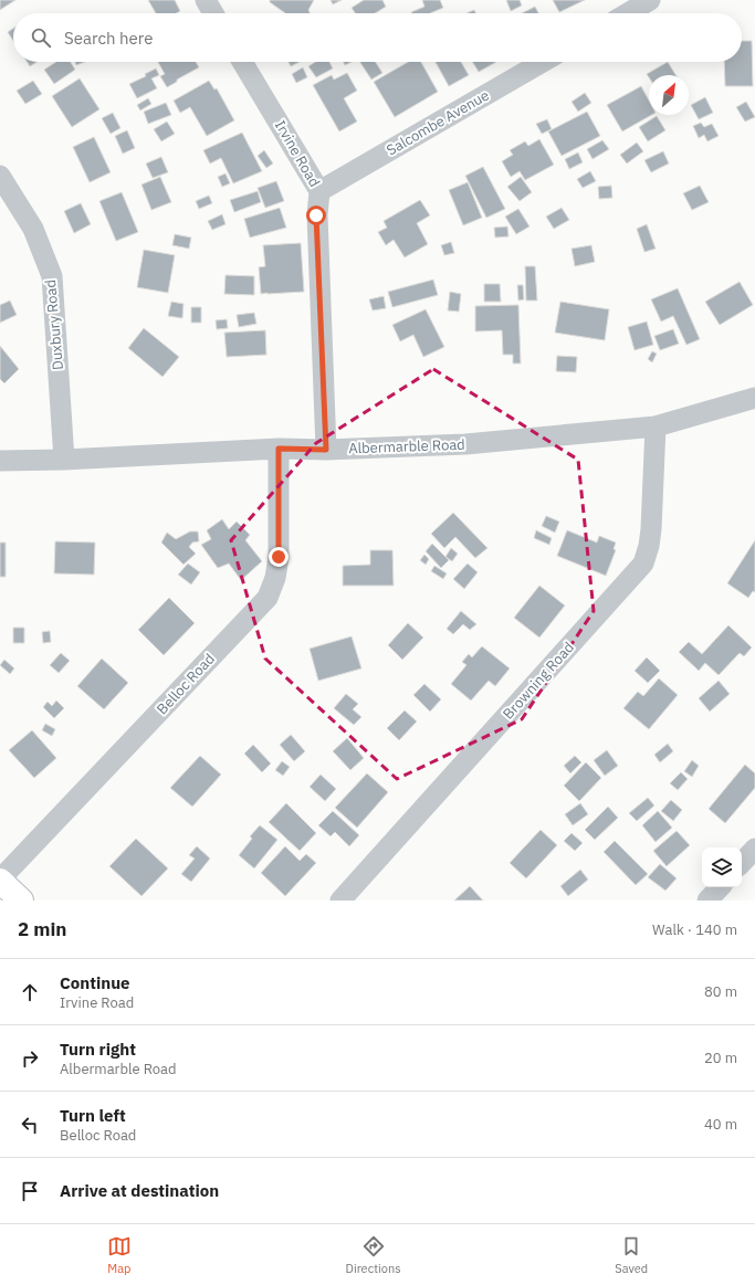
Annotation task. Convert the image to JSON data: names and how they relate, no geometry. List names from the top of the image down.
{
  "streets": {
    "street": [
      "Salcombe Avenue",
      "Irvine Road",
      "Duxbury Road",
      "Albermarble Road",
      "Browning Road",
      "Belloc Road"
    ]
  },
  "crossings": [
    ["Salcombe Avenue", "Irvine Road"],
    ["Irvine Road", "Albermarble Road"],
    ["Duxbury Road", "Albermarble Road"],
    ["Albermarble Road", "Browning Road"],
    ["Albermarble Road", "Belloc Road"]
  ],
  "north": "top right",
  "page": {
    "search": "Search here",
    "heading": ["2 min", "Walk · 140 m"],
    "list": [
      ["Continue", "Irvine Road", "80 m"],
      ["Turn right", "Albermarble Road", "20 m"],
      ["Turn left", "Belloc Road", "40 m"],
      "Arrive at destination"
    ],
    "nav": ["Map", "Directions", "Saved"]
  }
}
